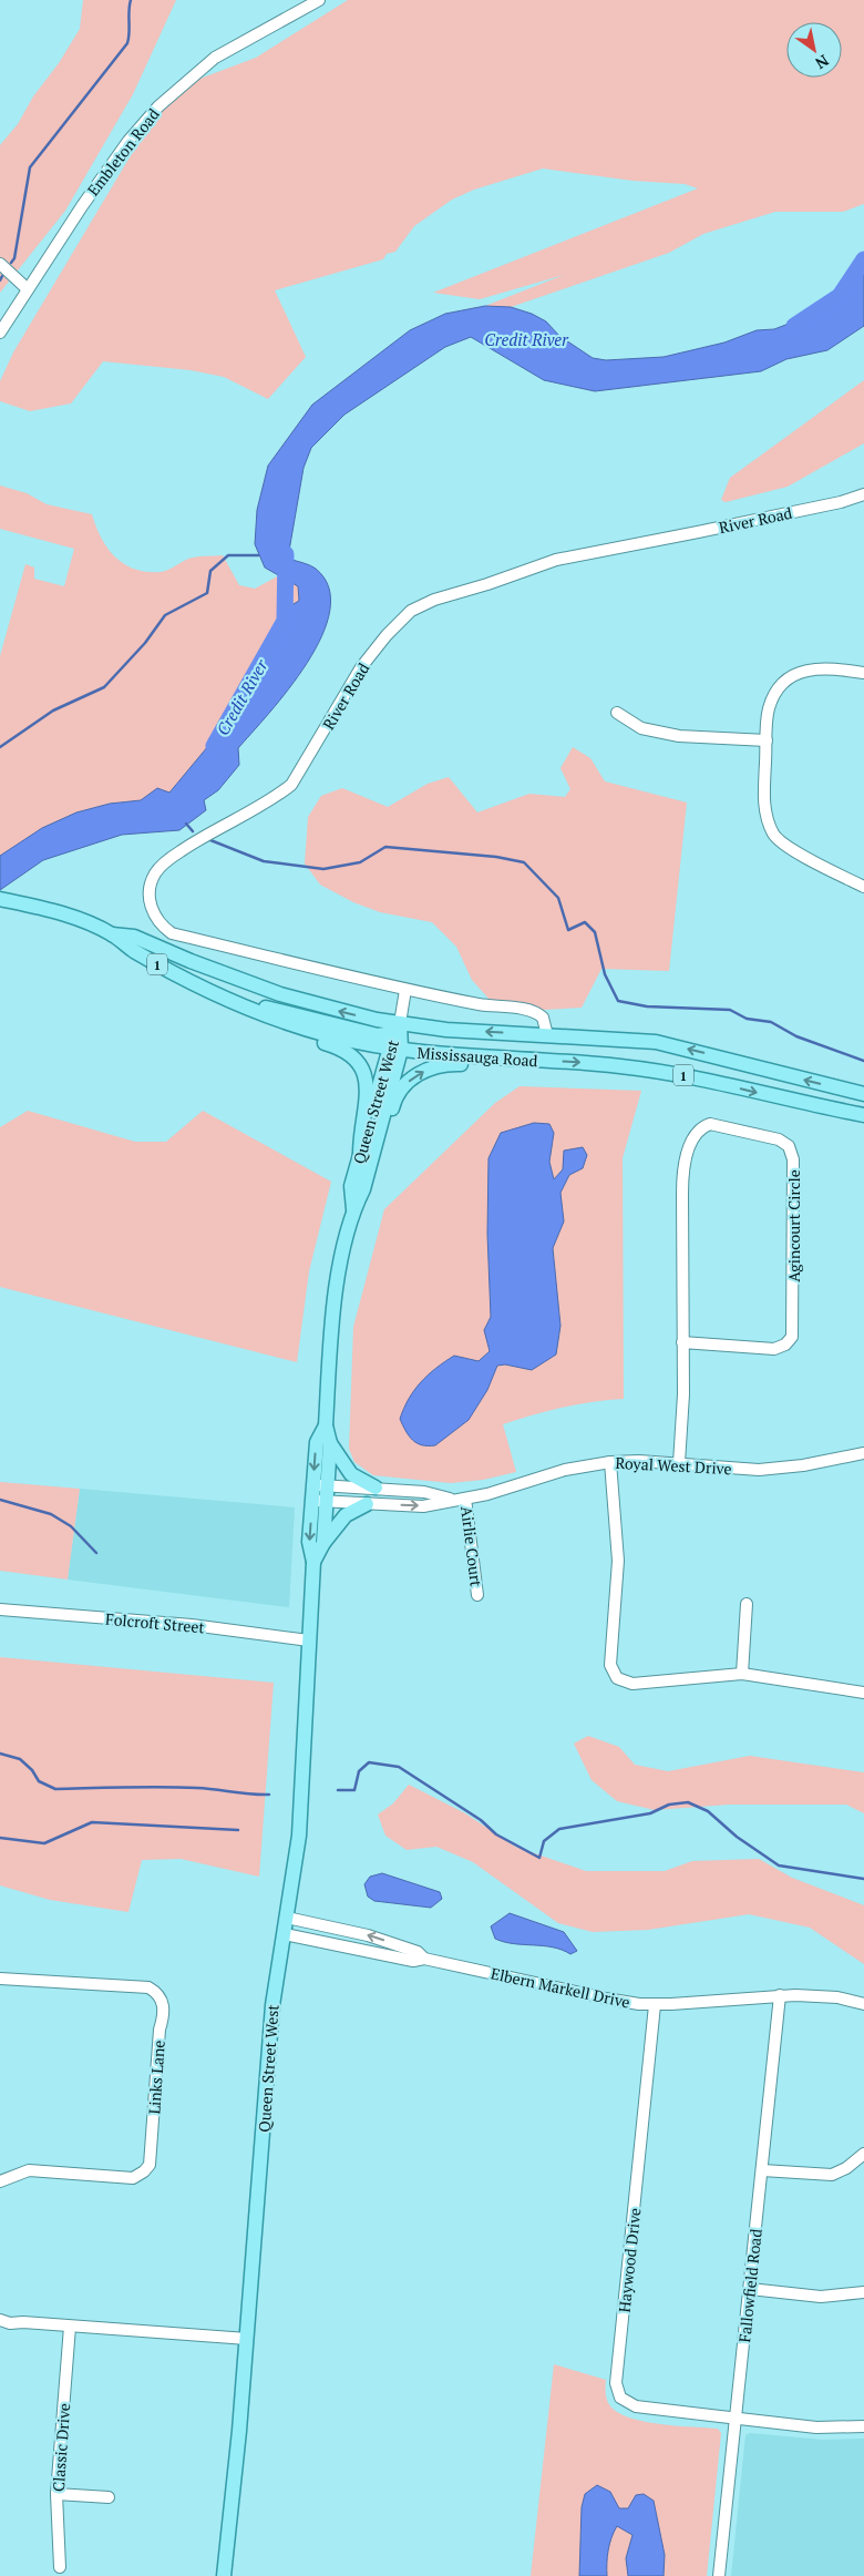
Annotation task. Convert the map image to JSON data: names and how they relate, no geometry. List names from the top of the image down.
{
  "streets": {
    "main road": ["1", "Mississauga Road", "Queen Street West"],
    "street": [
      "Embleton Road",
      "River Road",
      "Agincourt Circle",
      "Royal West Drive",
      "Airlie Court",
      "Folcroft Street",
      "Elbern Markell Drive",
      "Links Lane",
      "Haywood Drive",
      "Fallowfield Road",
      "Classic Drive"
    ]
  },
  "crossings": [
    ["River Road", "Mississauga Road"],
    ["Mississauga Road", "Queen Street West"],
    ["Queen Street West", "Royal West Drive"],
    ["Queen Street West", "Folcroft Street"],
    ["Queen Street West", "Elbern Markell Drive"],
    ["Agincourt Circle", "Royal West Drive"],
    ["Royal West Drive", "Airlie Court"],
    ["Elbern Markell Drive", "Haywood Drive"],
    ["Elbern Markell Drive", "Fallowfield Road"],
    ["Haywood Drive", "Fallowfield Road"]
  ],
  "water": ["Credit River"],
  "north": "bottom right"
}
